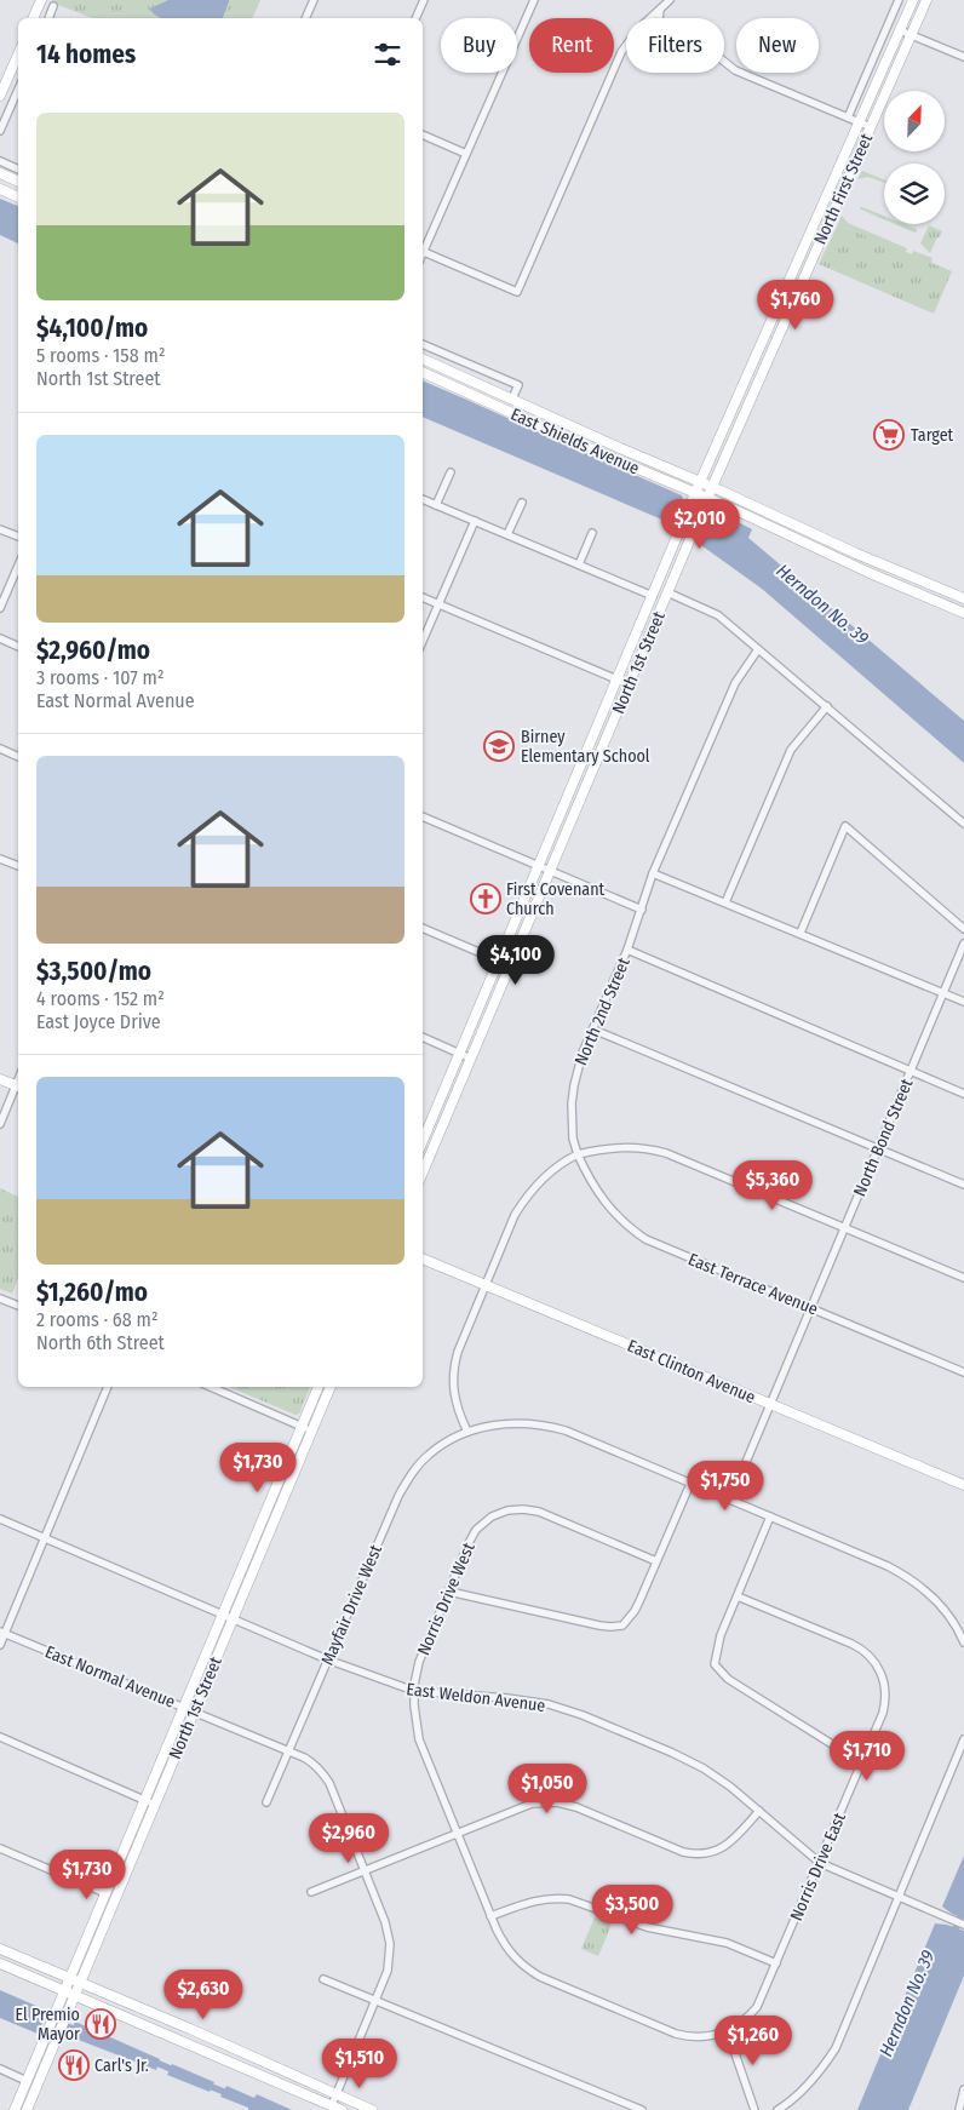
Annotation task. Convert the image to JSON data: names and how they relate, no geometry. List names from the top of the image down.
{
  "streets": {
    "main road": [
      "North First Street",
      "East Shields Avenue",
      "North 1st Street",
      "East Clinton Avenue"
    ],
    "street": [
      "North 2nd Street",
      "North Bond Street",
      "East Terrace Avenue",
      "Norris Drive West",
      "Mayfair Drive West",
      "East Normal Avenue",
      "East Weldon Avenue",
      "Norris Drive East"
    ]
  },
  "crossings": [
    ["North First Street", "East Shields Avenue"],
    ["North First Street", "North 1st Street"],
    ["North 1st Street", "East Normal Avenue"],
    ["North 1st Street", "East Weldon Avenue"],
    ["North 2nd Street", "East Terrace Avenue"],
    ["North Bond Street", "East Terrace Avenue"],
    ["North Bond Street", "East Clinton Avenue"],
    ["North Bond Street", "Mayfair Drive West"],
    ["Norris Drive West", "East Weldon Avenue"],
    ["Norris Drive West", "Norris Drive East"],
    ["Mayfair Drive West", "East Normal Avenue"],
    ["Mayfair Drive West", "East Weldon Avenue"],
    ["East Weldon Avenue", "Norris Drive East"]
  ],
  "water": ["Herndon No. 39"],
  "places": {
    "supermarket": ["Target"],
    "school or university": ["Birney Elementary School"],
    "church": ["First Covenant Church"],
    "restaurant": ["El Premio Mayor", "Carl's Jr."]
  },
  "north": "top right",
  "page": {
    "chip": [
      "Buy",
      "Rent",
      "Filters",
      "New"
    ],
    "heading": "14 homes",
    "list": [
      {
        "name": "$4,100/mo",
        "note": "5 rooms · 158 m² · North 1st Street"
      },
      {
        "name": "$2,960/mo",
        "note": "3 rooms · 107 m² · East Normal Avenue"
      },
      {
        "name": "$3,500/mo",
        "note": "4 rooms · 152 m² · East Joyce Drive"
      },
      {
        "name": "$1,260/mo",
        "note": "2 rooms · 68 m² · North 6th Street"
      }
    ],
    "price": [
      "$1,760",
      "$2,010",
      "$4,100",
      "$5,360",
      "$1,730",
      "$1,750",
      "$1,710",
      "$1,050",
      "$2,960",
      "$1,730",
      "$3,500",
      "$2,630",
      "$1,260",
      "$1,510"
    ]
  }
}
